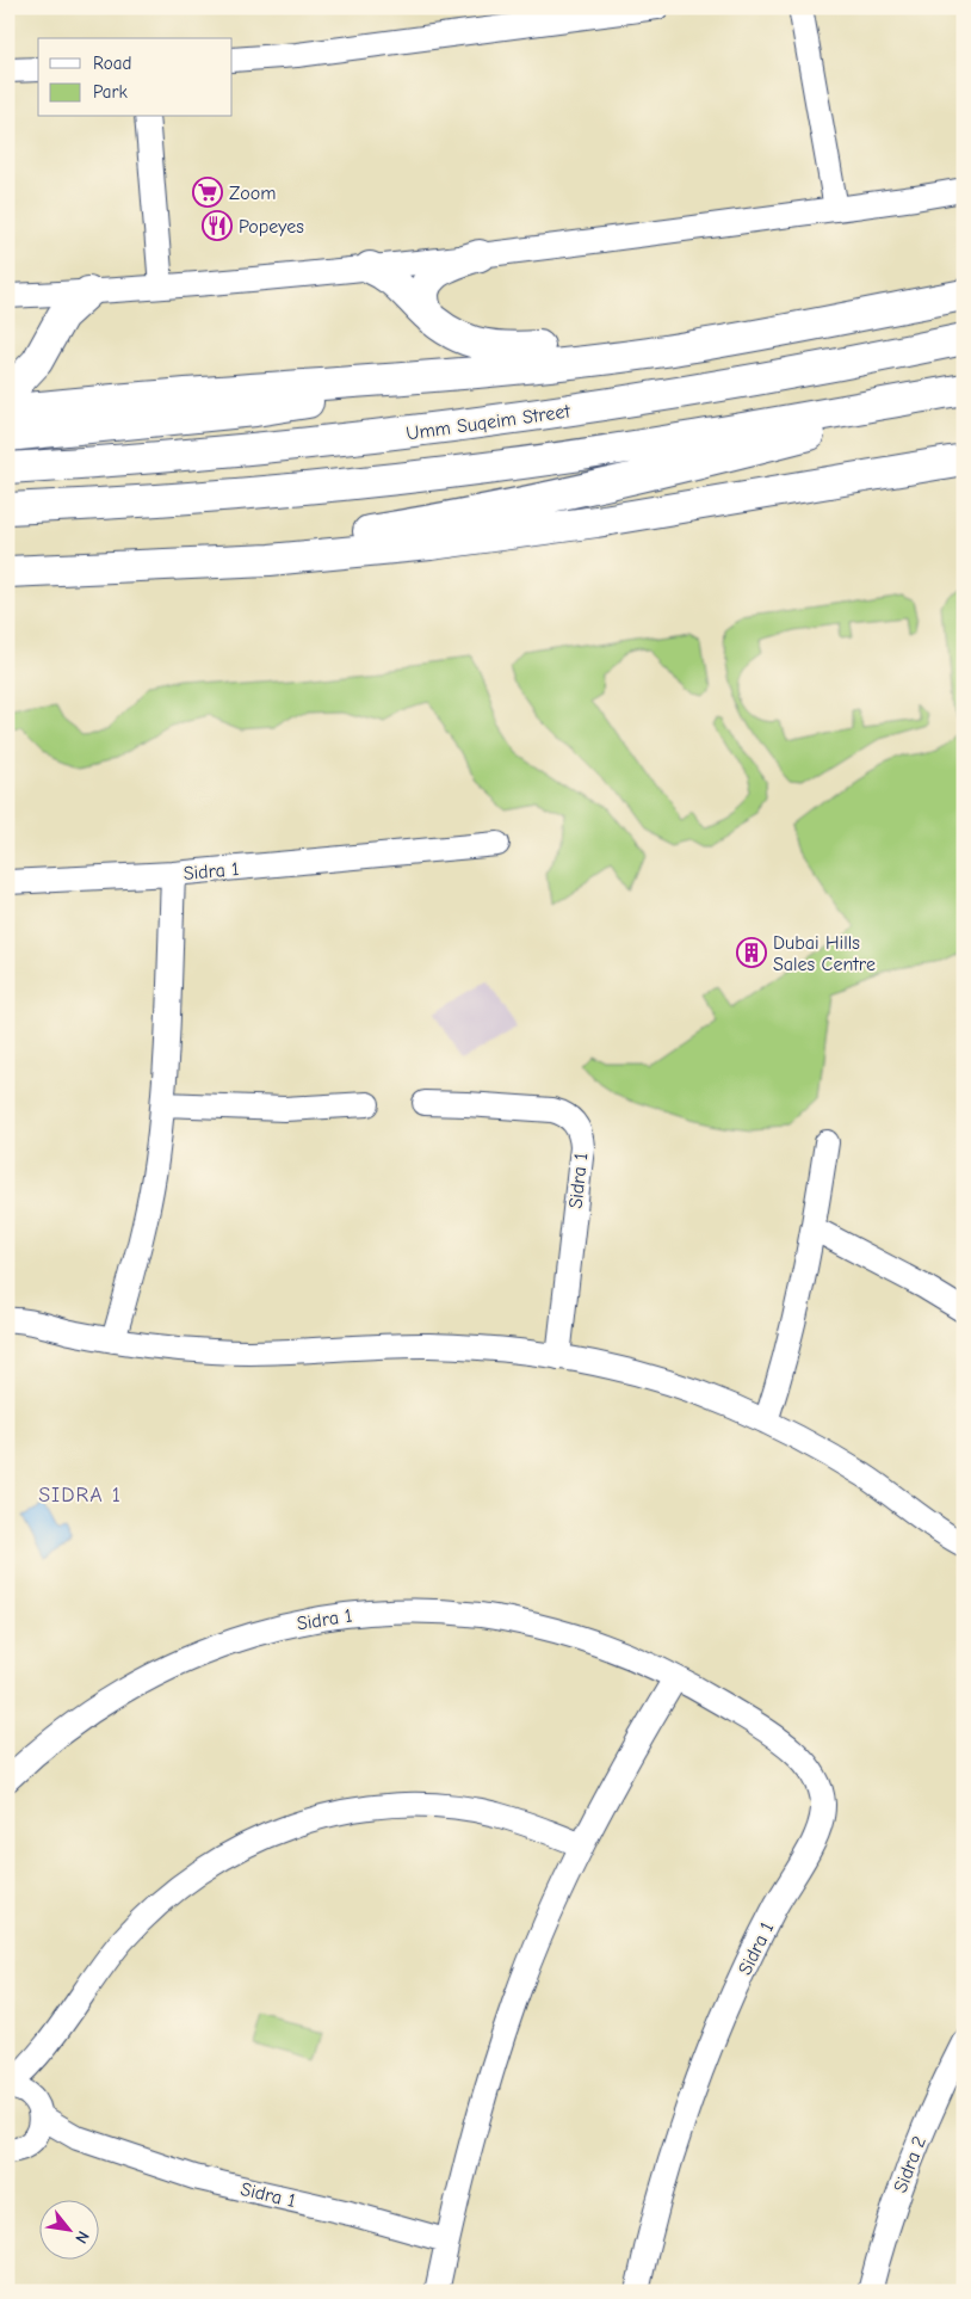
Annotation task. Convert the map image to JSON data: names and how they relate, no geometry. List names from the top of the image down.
{
  "streets": {
    "main road": ["Umm Suqeim Street"],
    "street": ["Sidra 1", "Sidra 2"]
  },
  "districts": ["SIDRA 1"],
  "places": {
    "supermarket": ["Zoom"],
    "restaurant": ["Popeyes"],
    "building": ["Dubai Hills Sales Centre"]
  },
  "legend": ["Road", "Park"],
  "north": "bottom right"
}
